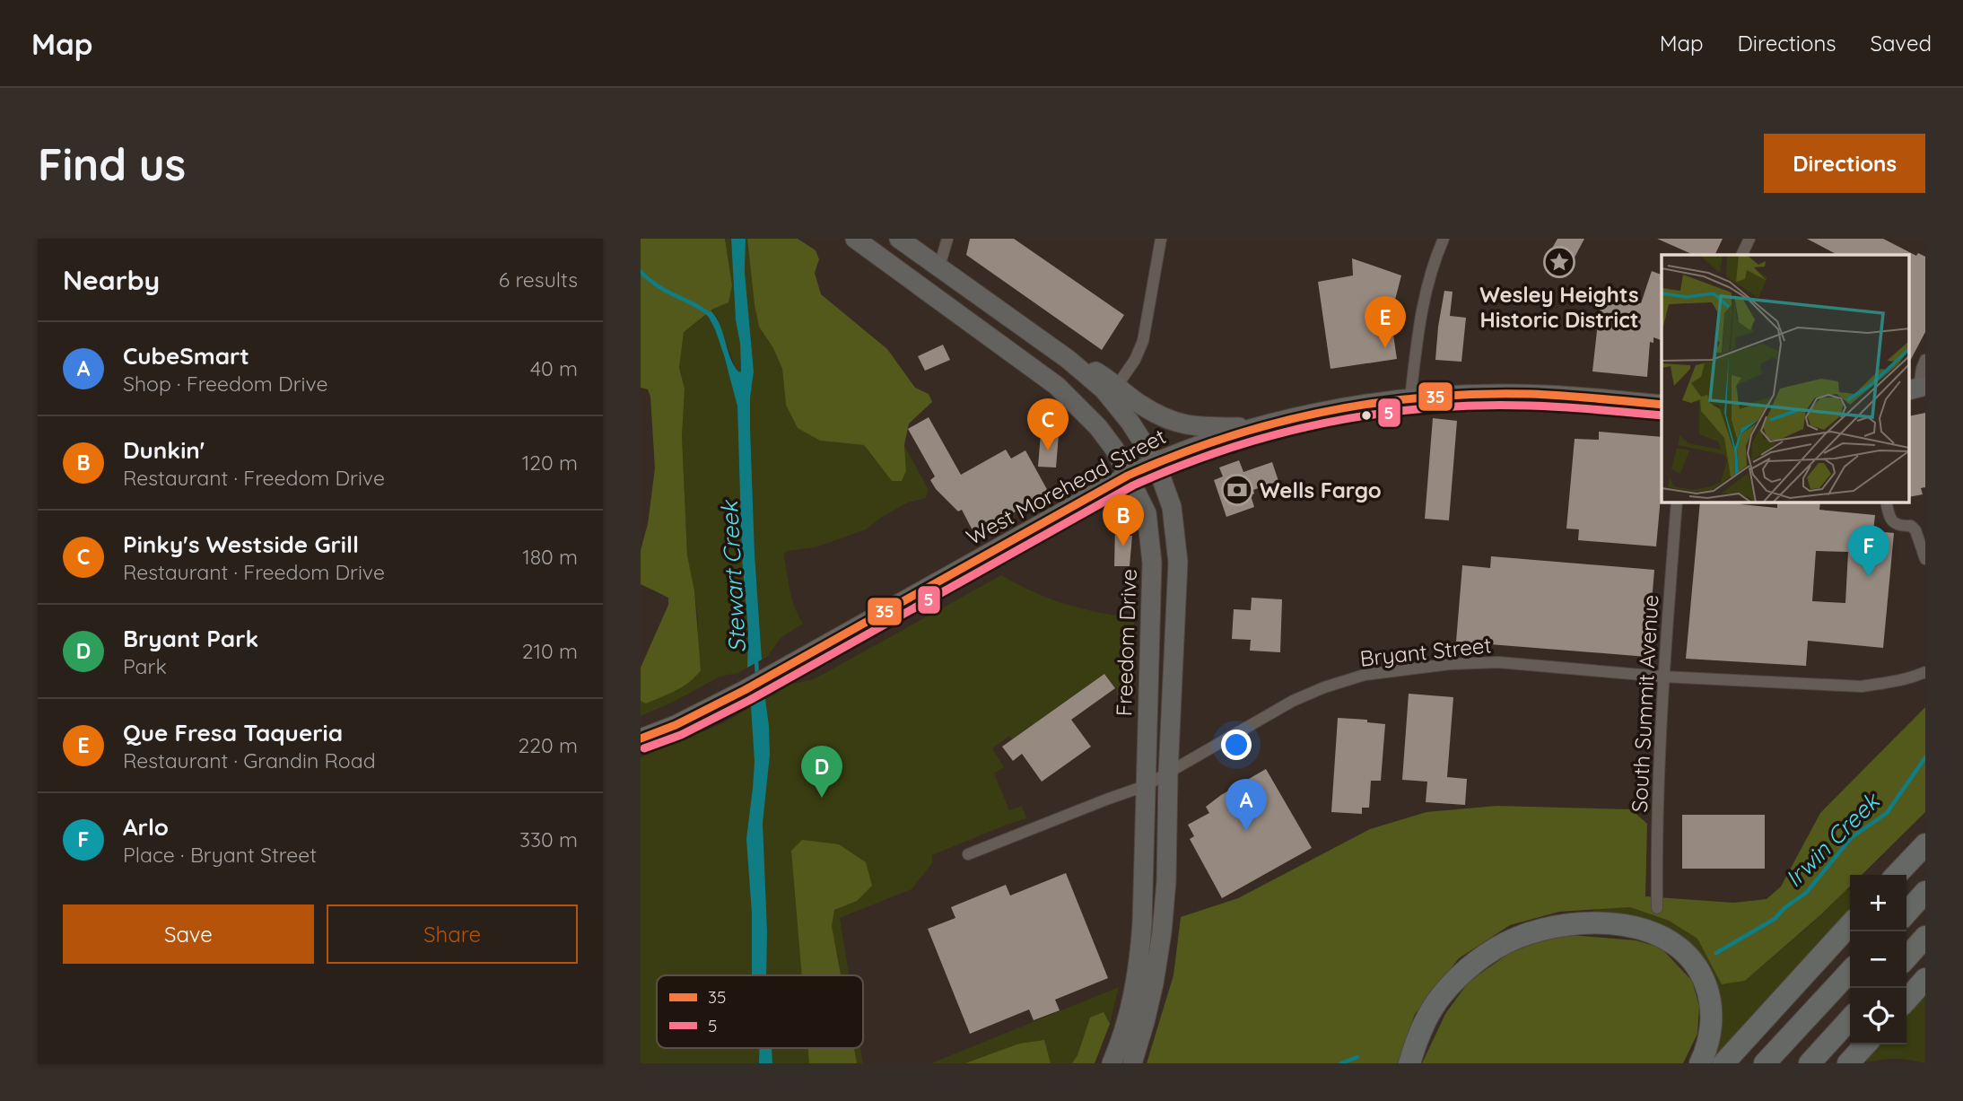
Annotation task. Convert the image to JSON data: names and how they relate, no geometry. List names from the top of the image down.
{
  "streets": {
    "main road": ["West Morehead Street", "Freedom Drive"],
    "street": ["Bryant Street", "South Summit Avenue"]
  },
  "crossings": [
    ["West Morehead Street", "Freedom Drive"],
    ["Freedom Drive", "Bryant Street"],
    ["Bryant Street", "South Summit Avenue"]
  ],
  "water": ["Stewart Creek", "Irwin Creek"],
  "places": {
    "place": ["Wesley Heights Historic District"],
    "bank": ["Wells Fargo"]
  },
  "lines": ["transit line 35", "transit line 5"],
  "legend": ["35", "5"],
  "page": {
    "header": "Map",
    "nav": ["Map", "Directions", "Saved"],
    "buttons": [
      "Directions",
      ["Save", "Share"]
    ],
    "title": "Find us",
    "heading": ["Nearby", "6 results"],
    "pins": [
      "E",
      "C",
      "B",
      "F",
      "D",
      "A"
    ],
    "list": [
      {
        "mark": "A",
        "name": "CubeSmart",
        "note": "Shop · Freedom Drive",
        "value": "40 m"
      },
      {
        "mark": "B",
        "name": "Dunkin'",
        "note": "Restaurant · Freedom Drive",
        "value": "120 m"
      },
      {
        "mark": "C",
        "name": "Pinky's Westside Grill",
        "note": "Restaurant · Freedom Drive",
        "value": "180 m"
      },
      {
        "mark": "D",
        "name": "Bryant Park",
        "note": "Park",
        "value": "210 m"
      },
      {
        "mark": "E",
        "name": "Que Fresa Taqueria",
        "note": "Restaurant · Grandin Road",
        "value": "220 m"
      },
      {
        "mark": "F",
        "name": "Arlo",
        "note": "Place · Bryant Street",
        "value": "330 m"
      }
    ],
    "map_buttons": ["+", "−"]
  }
}
